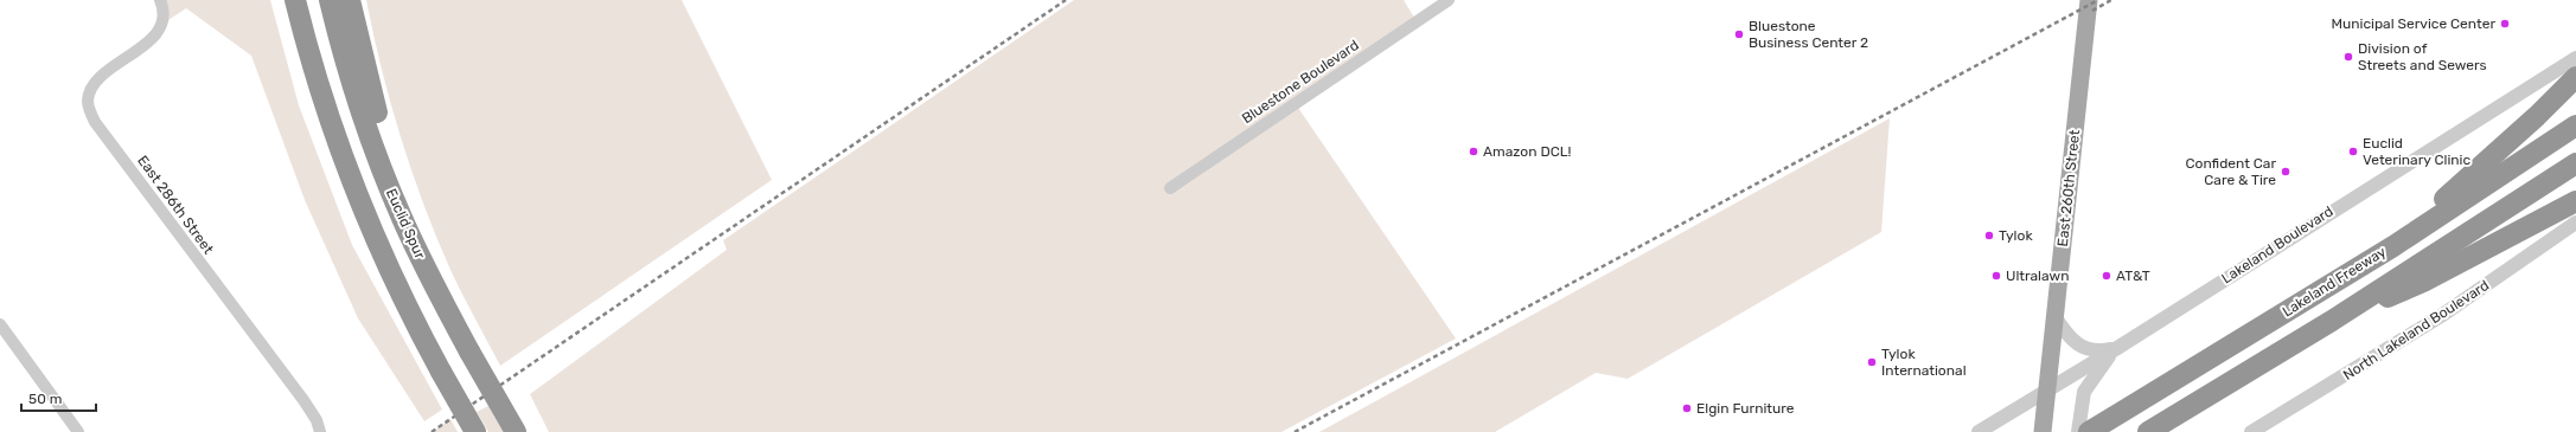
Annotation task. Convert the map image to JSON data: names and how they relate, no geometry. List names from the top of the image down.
{
  "streets": {
    "highway": ["Euclid Spur", "Lakeland Freeway"],
    "main road": ["East 260th Street"],
    "street": [
      "Bluestone Boulevard",
      "East 286th Street",
      "Lakeland Boulevard",
      "North Lakeland Boulevard"
    ]
  },
  "crossings": [
    ["East 260th Street", "Lakeland Boulevard"]
  ],
  "places": [
    "Municipal Service Center",
    "Bluestone Business Center 2",
    "Division of Streets and Sewers",
    "Amazon DCL!",
    "Euclid Veterinary Clinic",
    "Confident Car Care & Tire",
    "Tylok",
    "Ultralawn",
    "AT&T",
    "Tylok International",
    "Elgin Furniture"
  ],
  "scale_bar": "50 m"
}
